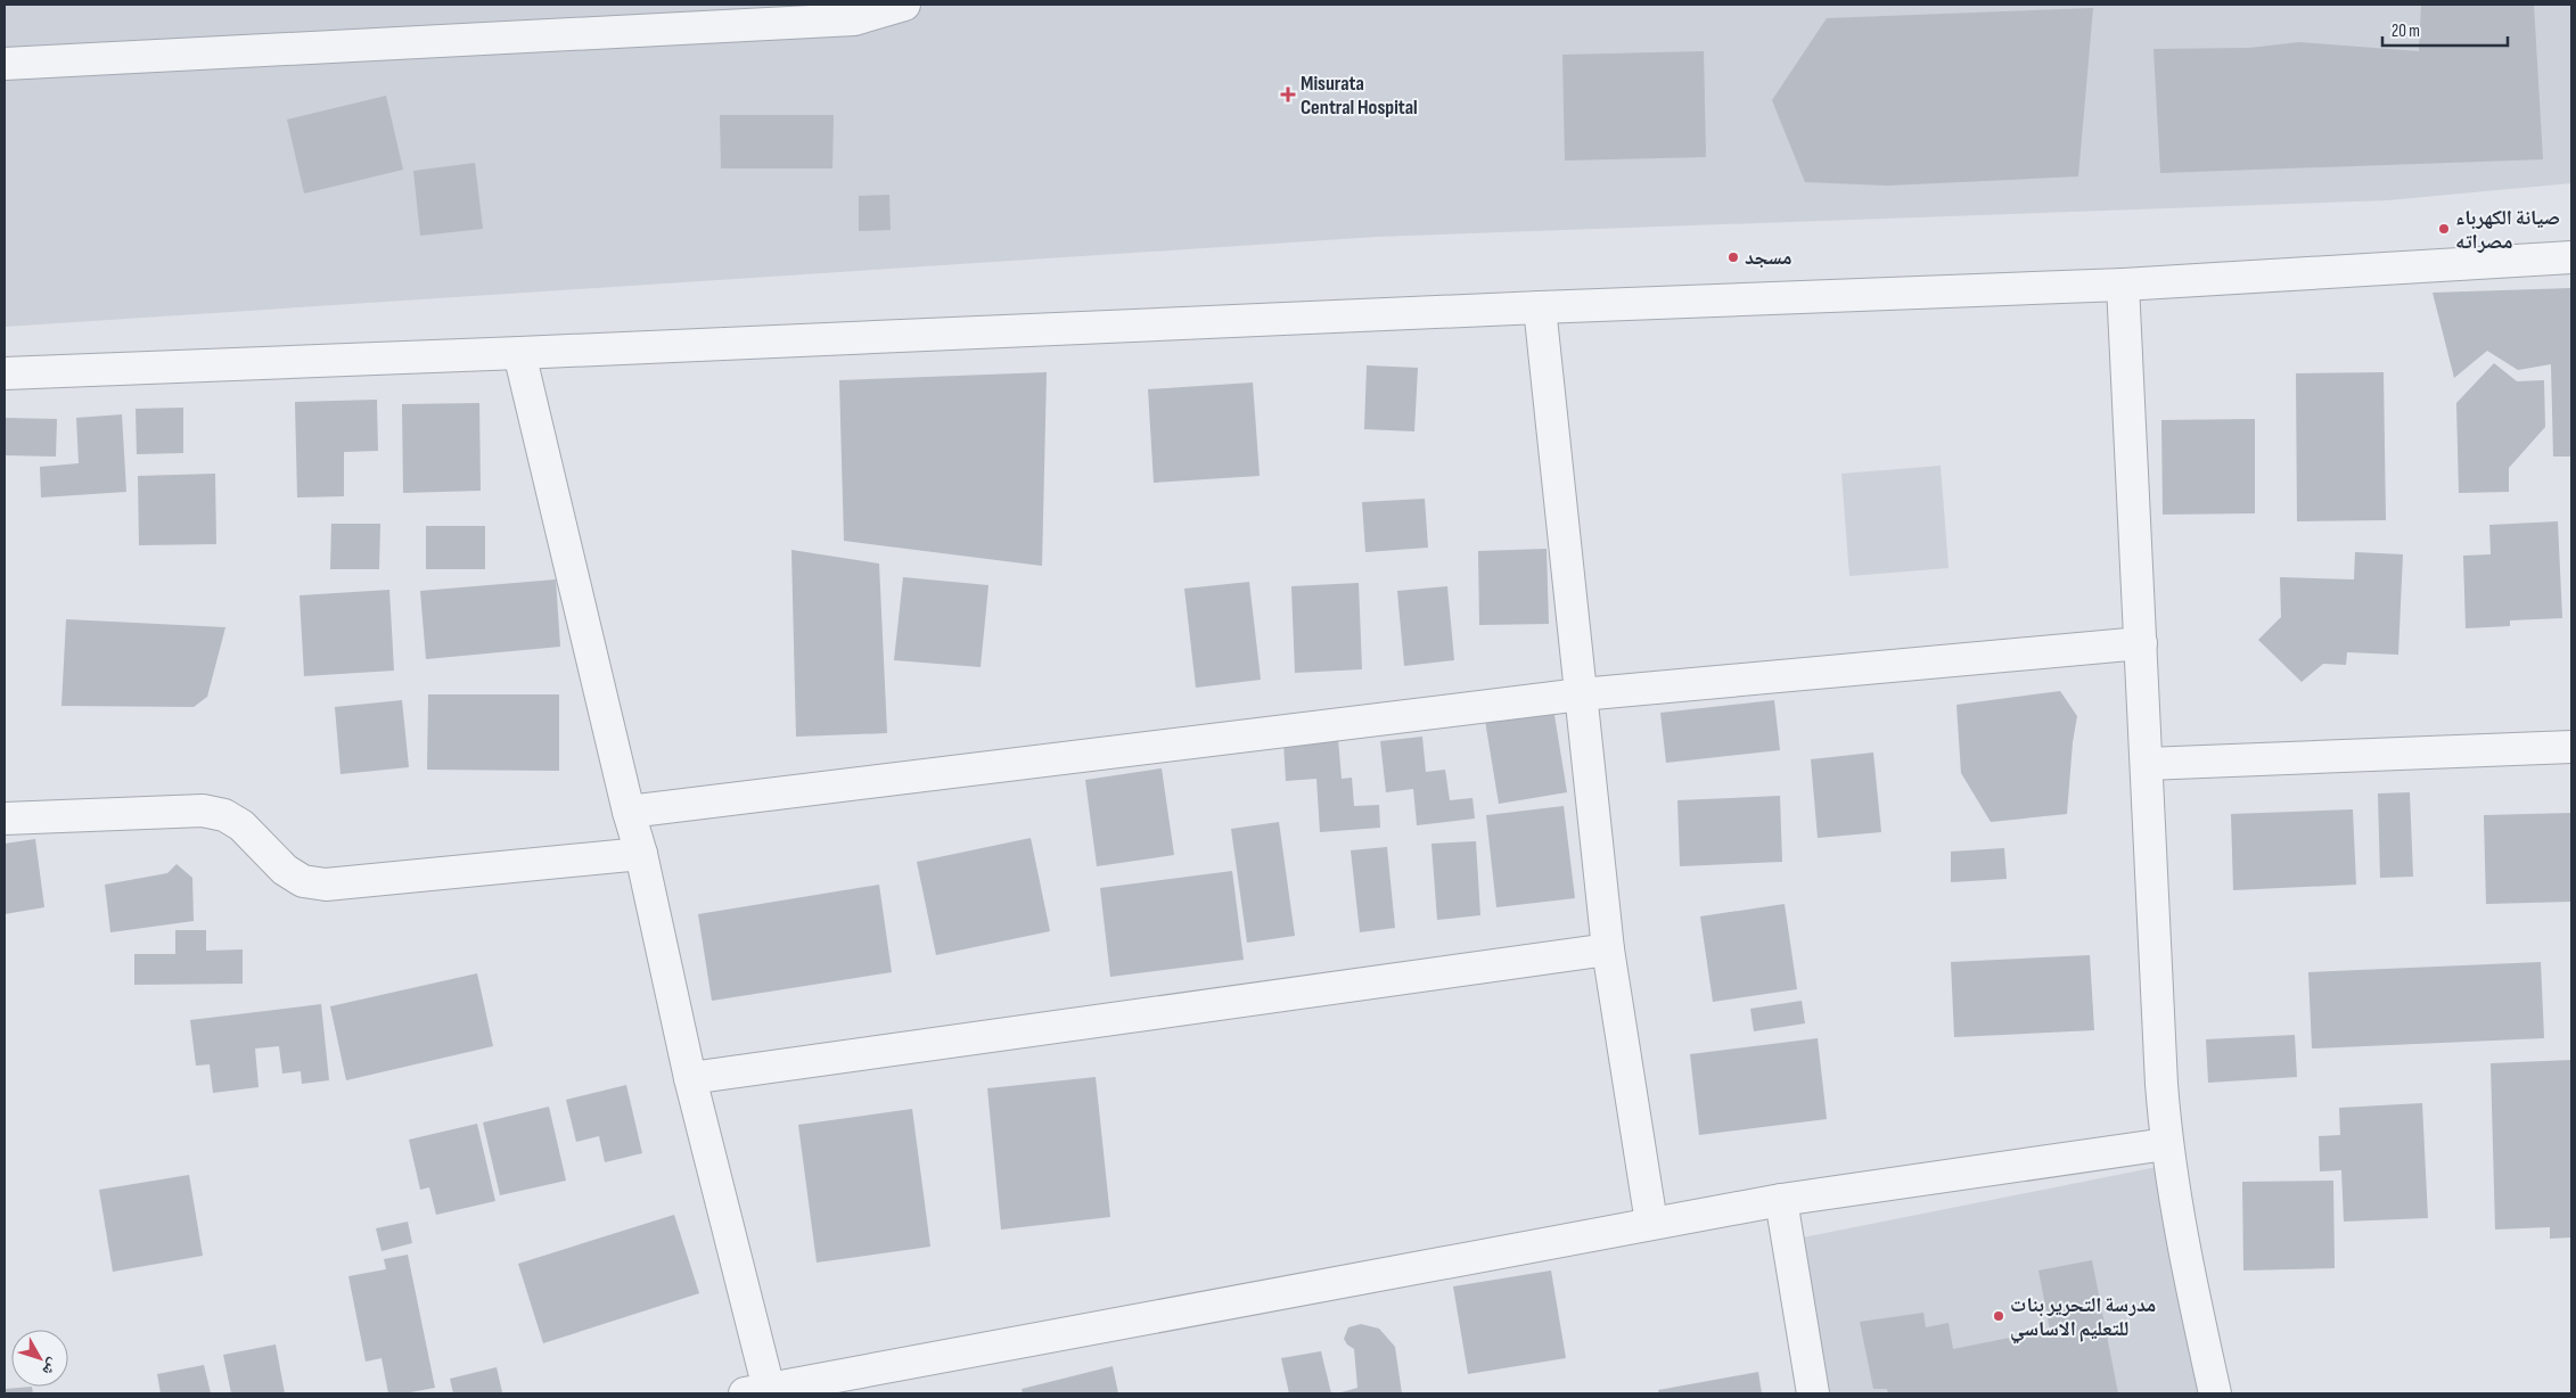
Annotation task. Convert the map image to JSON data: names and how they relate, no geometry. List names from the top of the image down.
{
  "places": {
    "health": ["Misurata Central Hospital"],
    "other": ["صيانة الكهرباء مصراته", "مسجد", "مدرسة التحرير بنات للتعليم الاساسي"]
  },
  "scale_bar": "20 m",
  "north": "bottom right"
}
